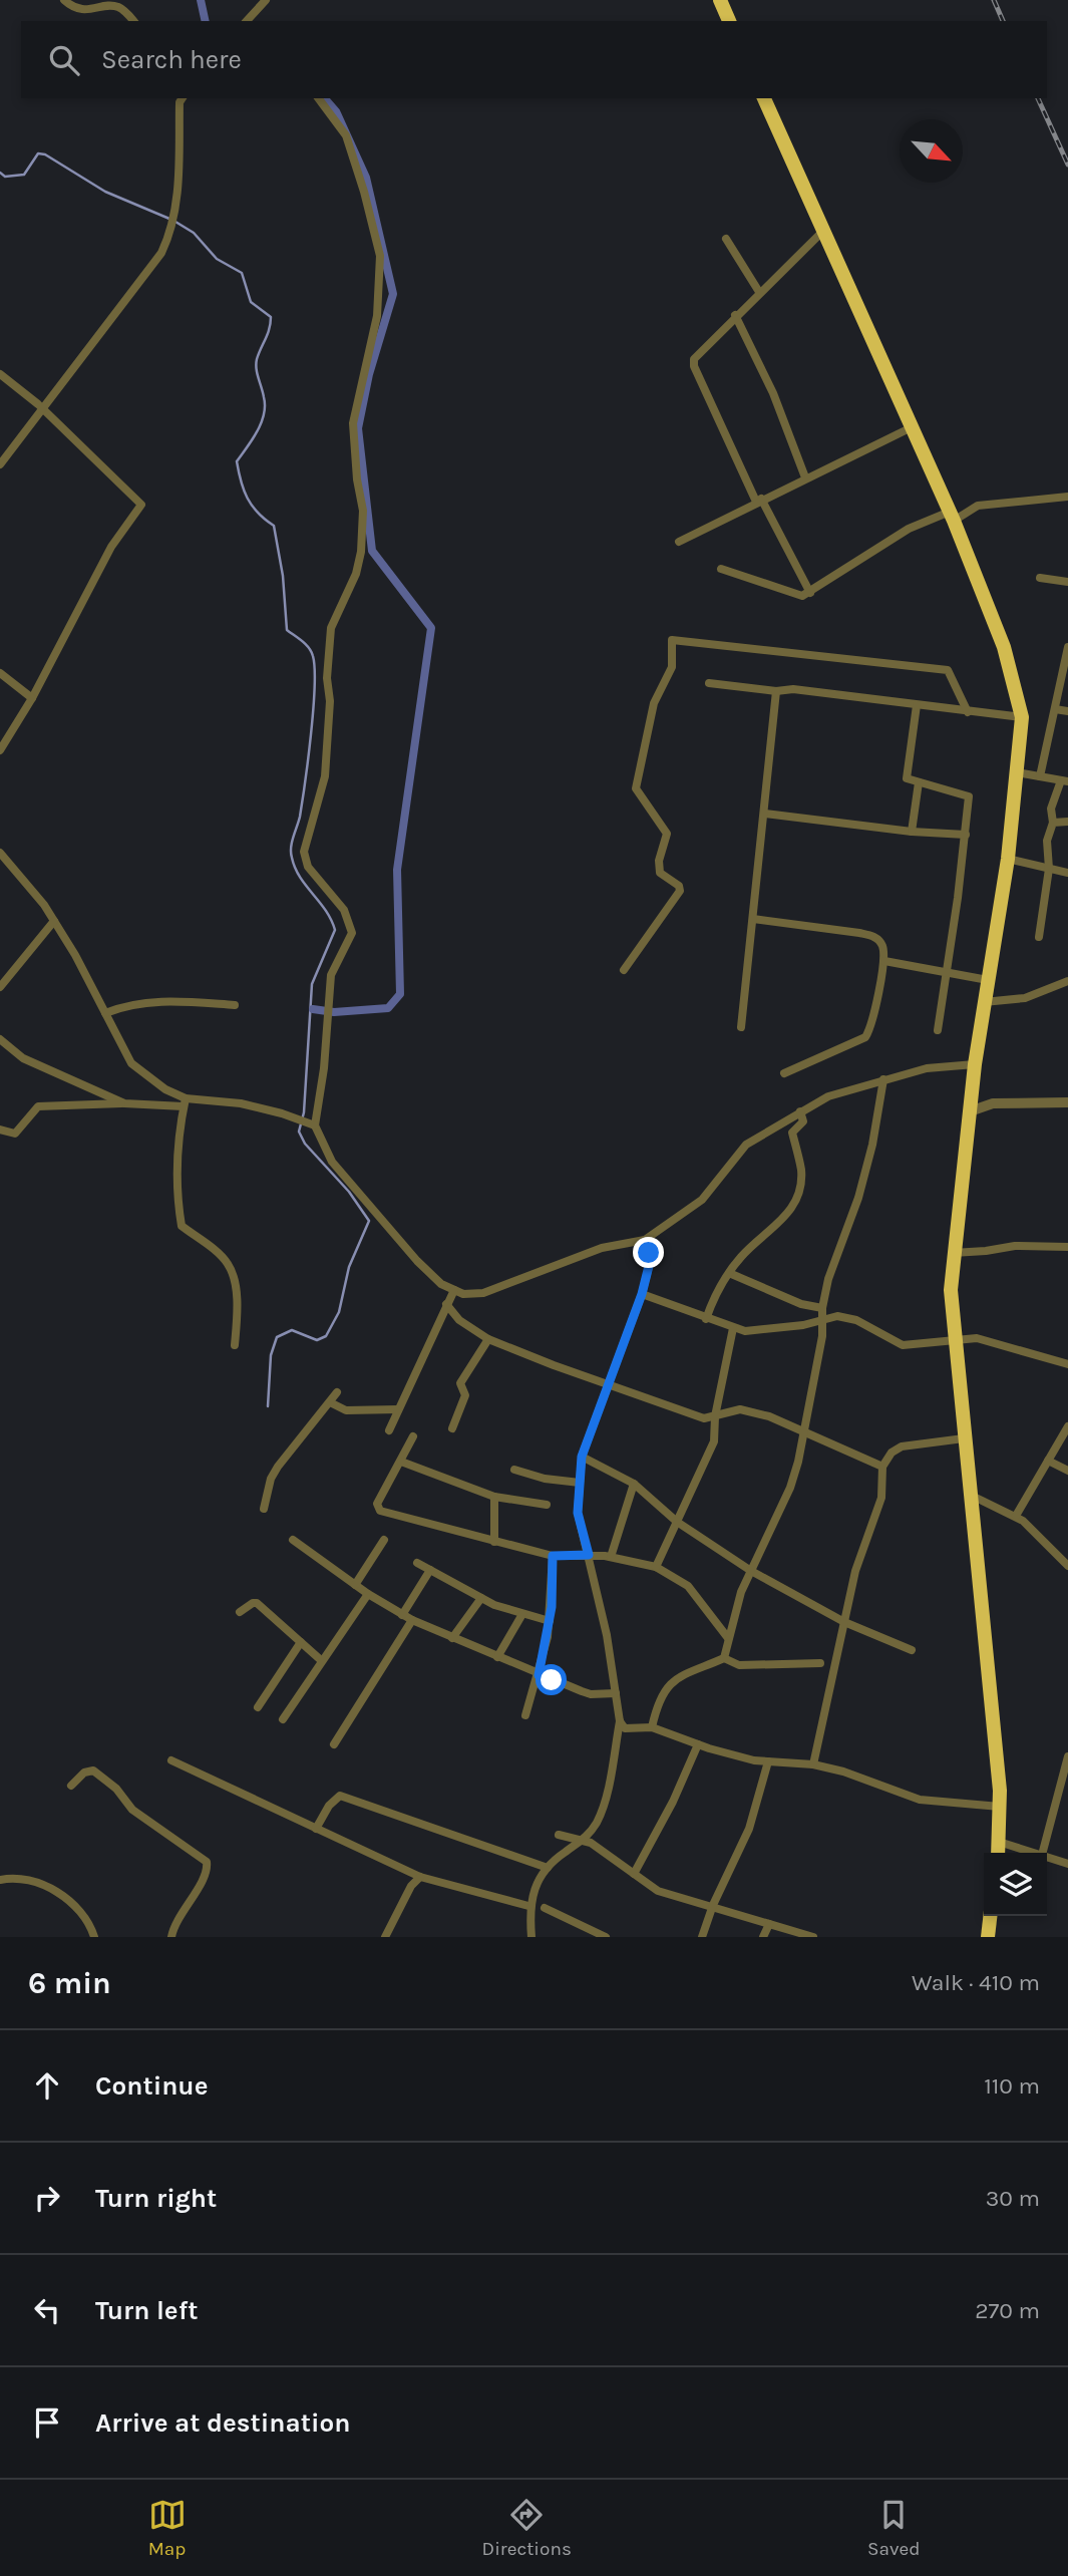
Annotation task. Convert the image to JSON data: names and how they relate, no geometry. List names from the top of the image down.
{
  "north": "bottom right",
  "page": {
    "search": "Search here",
    "heading": ["6 min", "Walk · 410 m"],
    "list": [
      ["Continue", "110 m"],
      ["Turn right", "30 m"],
      ["Turn left", "270 m"],
      "Arrive at destination"
    ],
    "nav": ["Map", "Directions", "Saved"]
  }
}
